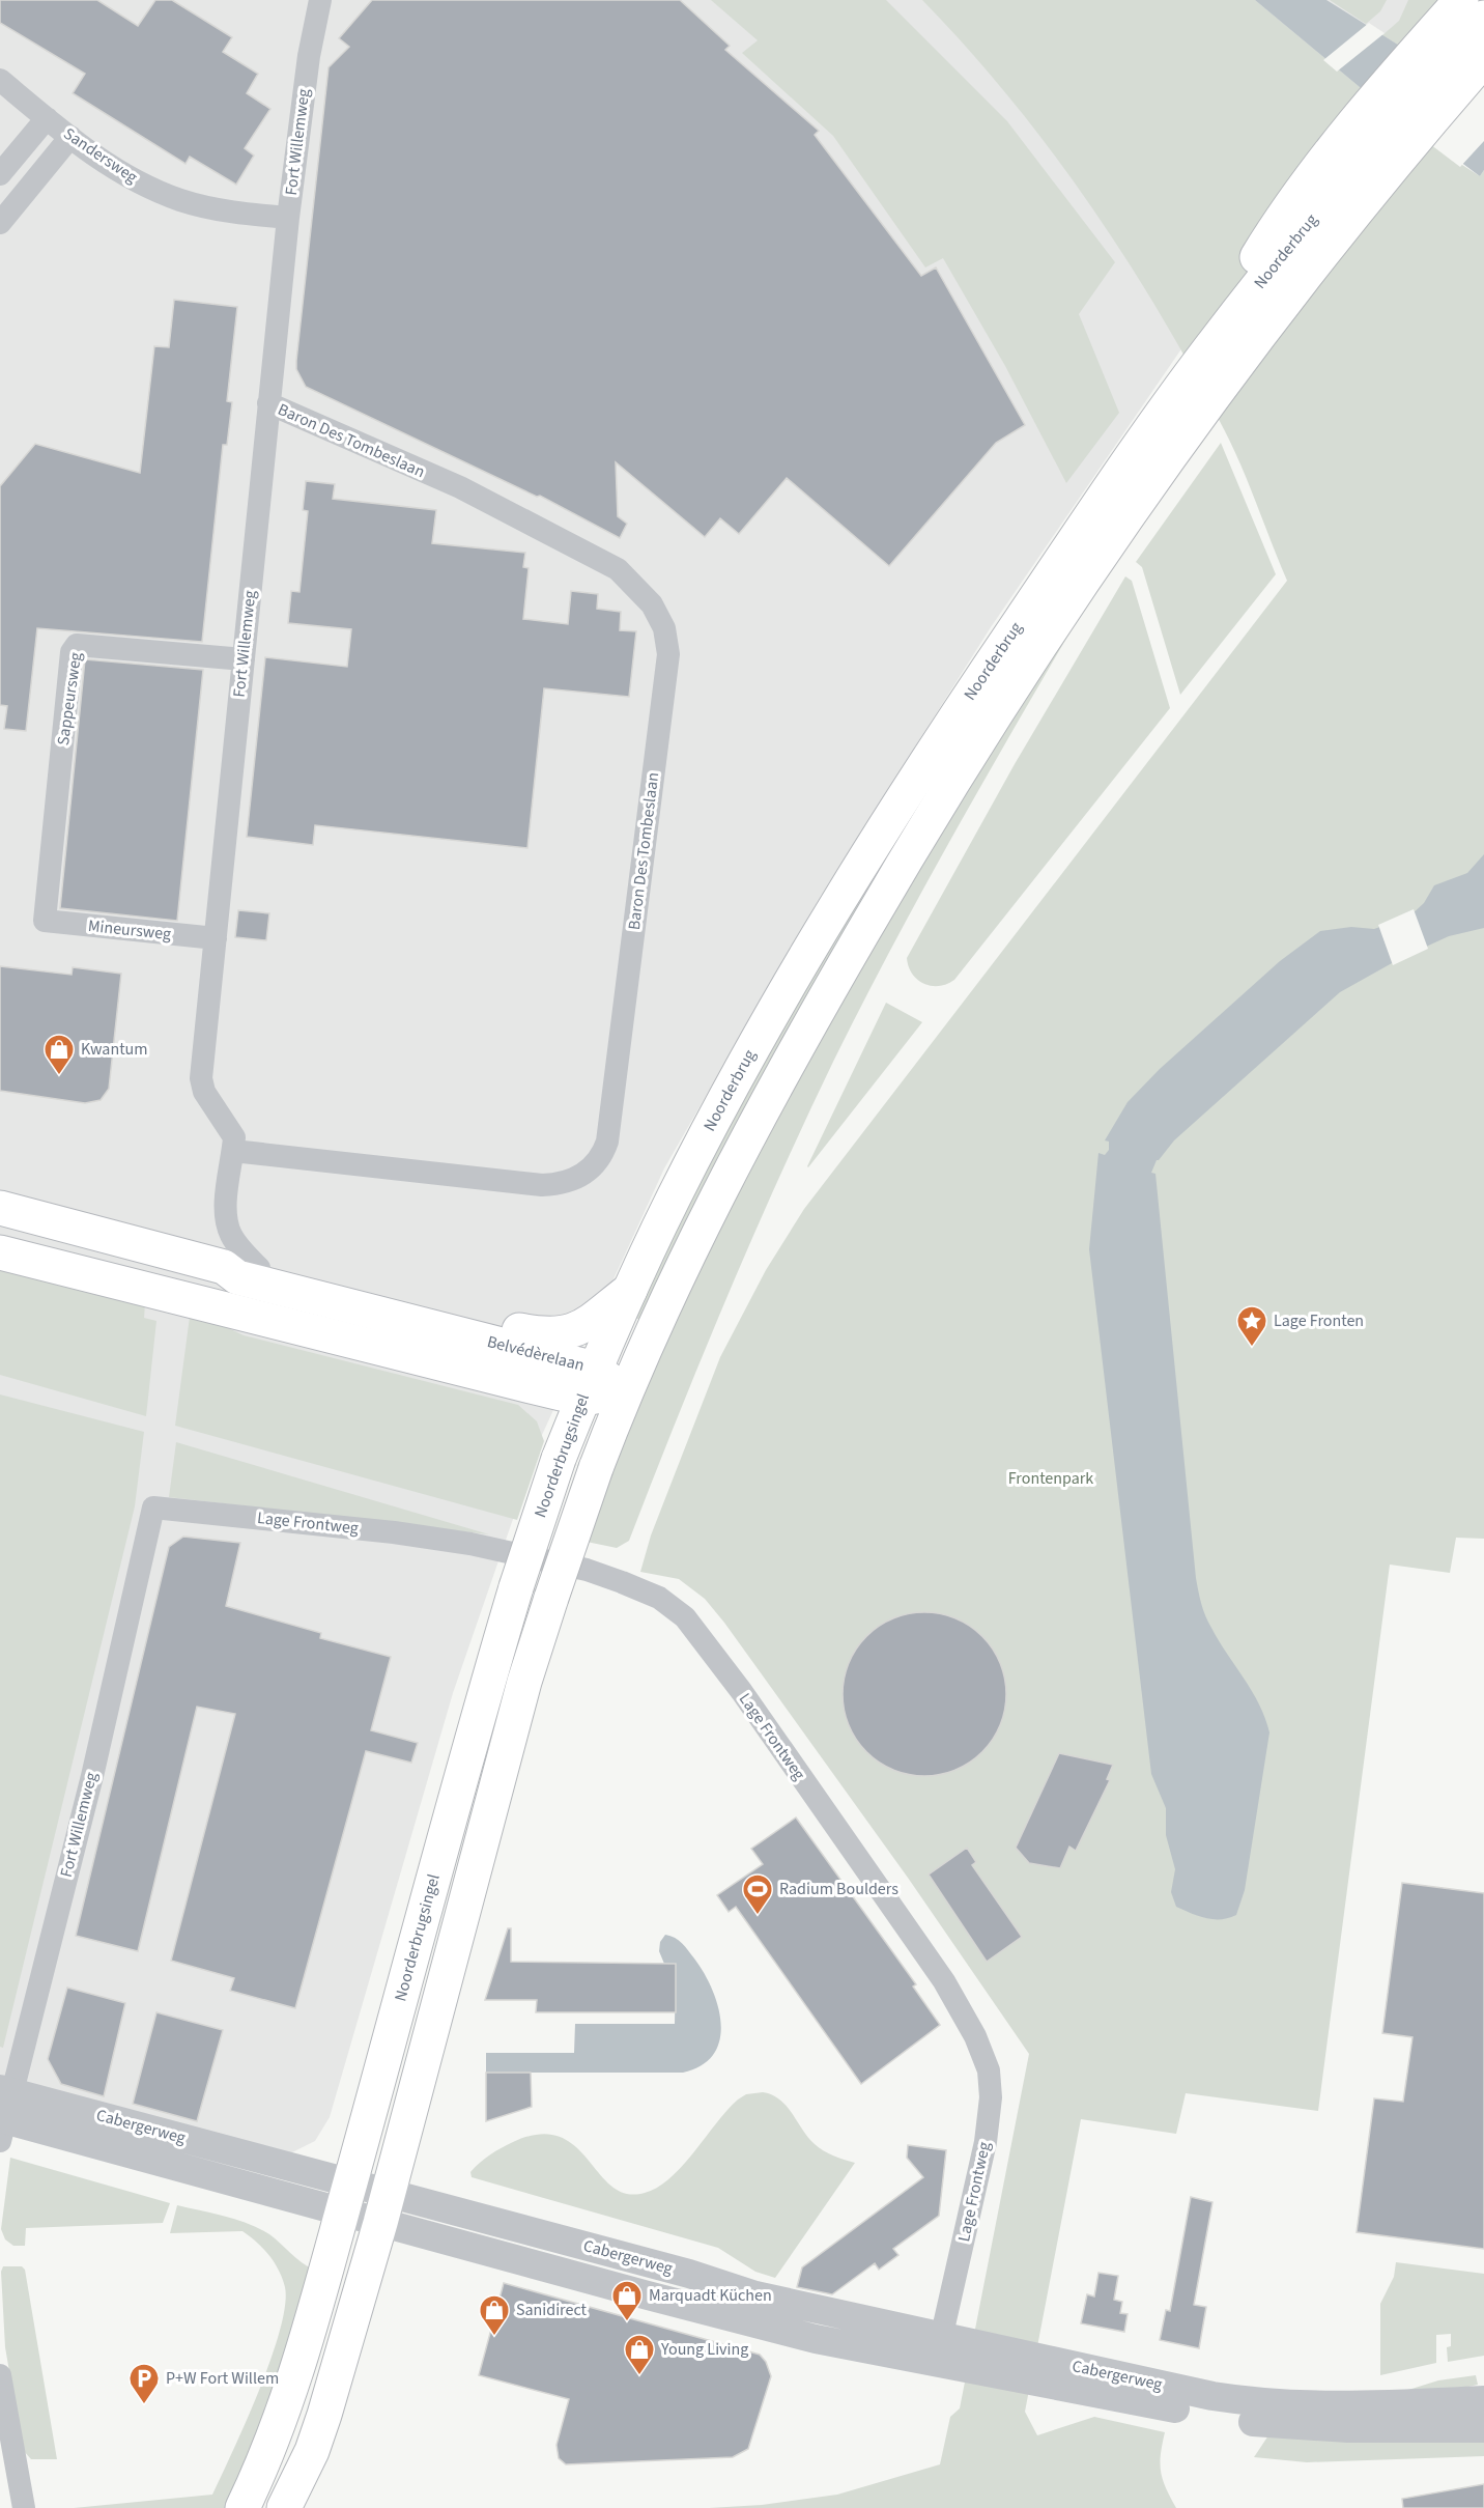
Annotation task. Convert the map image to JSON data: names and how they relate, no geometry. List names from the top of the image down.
{
  "streets": {
    "main road": ["Noorderbrug", "Belvédèrelaan", "Noorderbrugsingel"],
    "street": [
      "Fort Willemweg",
      "Sandersweg",
      "Baron Des Tombeslaan",
      "Sappeursweg",
      "Mineursweg",
      "Lage Frontweg",
      "Cabergerweg"
    ]
  },
  "crossings": [
    ["Fort Willemweg", "Sandersweg"],
    ["Fort Willemweg", "Baron Des Tombeslaan"],
    ["Fort Willemweg", "Sappeursweg"],
    ["Fort Willemweg", "Mineursweg"],
    ["Fort Willemweg", "Lage Frontweg"],
    ["Fort Willemweg", "Cabergerweg"],
    ["Noorderbrug", "Belvédèrelaan"],
    ["Noorderbrug", "Noorderbrugsingel"],
    ["Sappeursweg", "Mineursweg"],
    ["Belvédèrelaan", "Noorderbrugsingel"],
    ["Noorderbrugsingel", "Cabergerweg"],
    ["Lage Frontweg", "Cabergerweg"]
  ],
  "parks": ["Frontenpark"],
  "places": {
    "shop": [
      "Kwantum",
      "Marquadt Küchen",
      "Sanidirect",
      "Young Living"
    ],
    "place": ["Lage Fronten"],
    "sports": ["Radium Boulders"],
    "parking": ["P+W Fort Willem"]
  }
}
